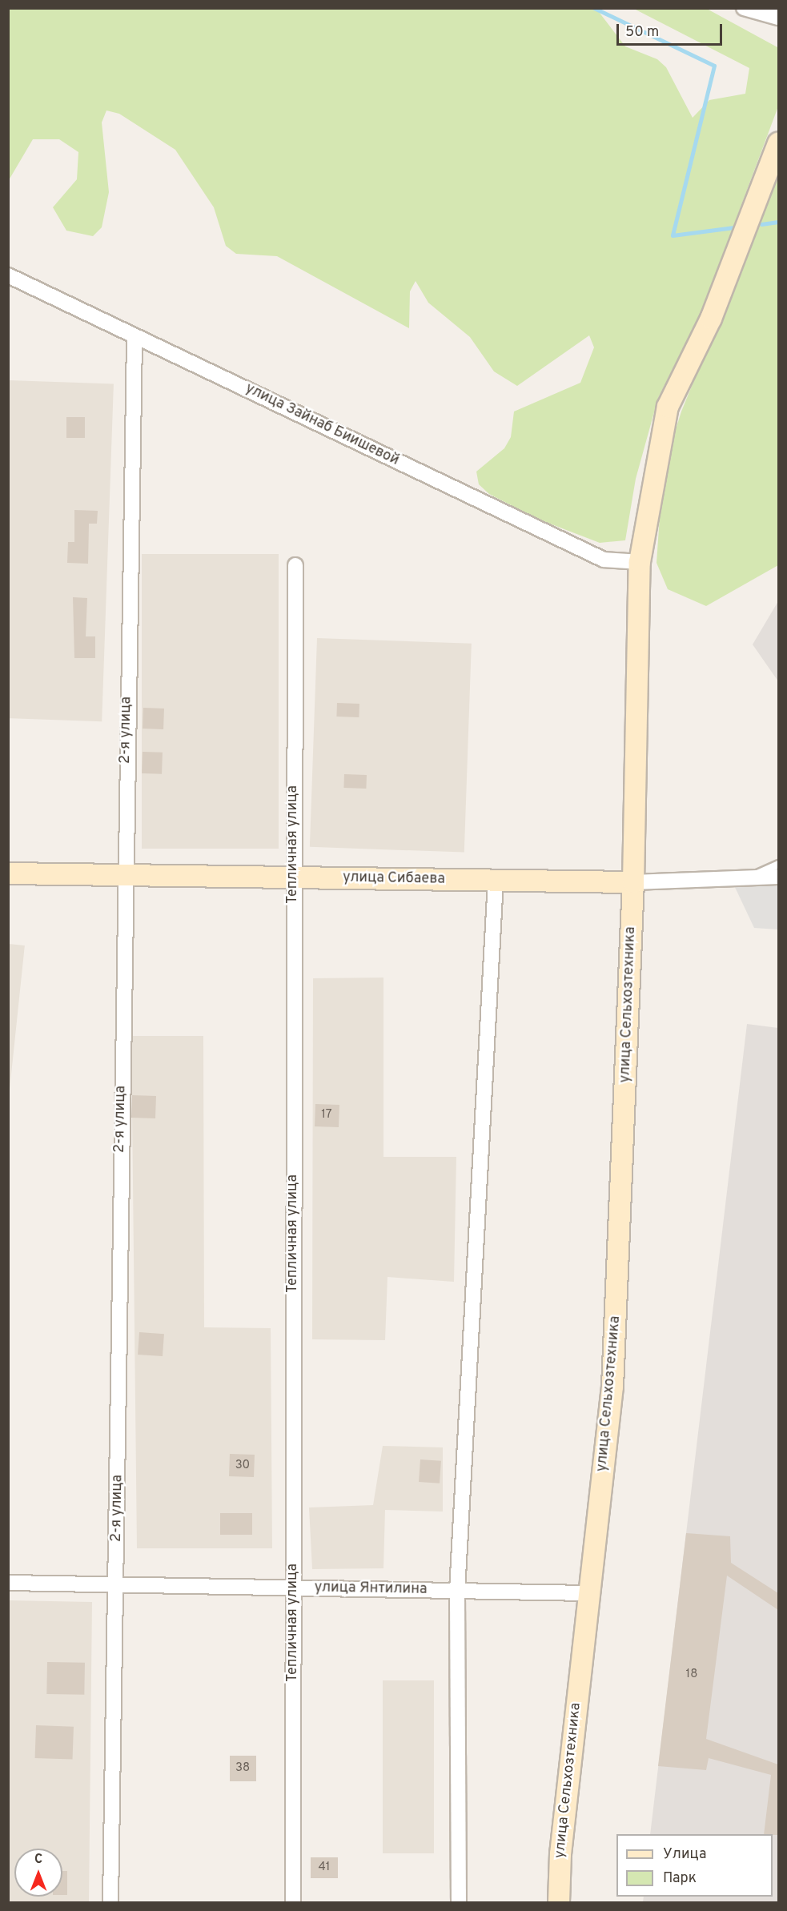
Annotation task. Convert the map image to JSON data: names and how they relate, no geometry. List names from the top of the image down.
{
  "streets": {
    "main road": ["улица Сибаева", "улица Сельхозтехника"],
    "street": [
      "улица Зайнаб Биишевой",
      "2-я улица",
      "Тепличная улица",
      "улица Янтилина"
    ]
  },
  "crossings": [
    ["улица Зайнаб Биишевой", "2-я улица"],
    ["улица Зайнаб Биишевой", "улица Сельхозтехника"],
    ["2-я улица", "улица Сибаева"],
    ["2-я улица", "улица Янтилина"],
    ["Тепличная улица", "улица Сибаева"],
    ["Тепличная улица", "улица Янтилина"],
    ["улица Сибаева", "улица Сельхозтехника"],
    ["улица Сельхозтехника", "улица Янтилина"]
  ],
  "house_numbers": [
    "17",
    "30",
    "18",
    "38",
    "41"
  ],
  "legend": ["Улица", "Парк"],
  "scale_bar": "50 m",
  "north": "top"
}
